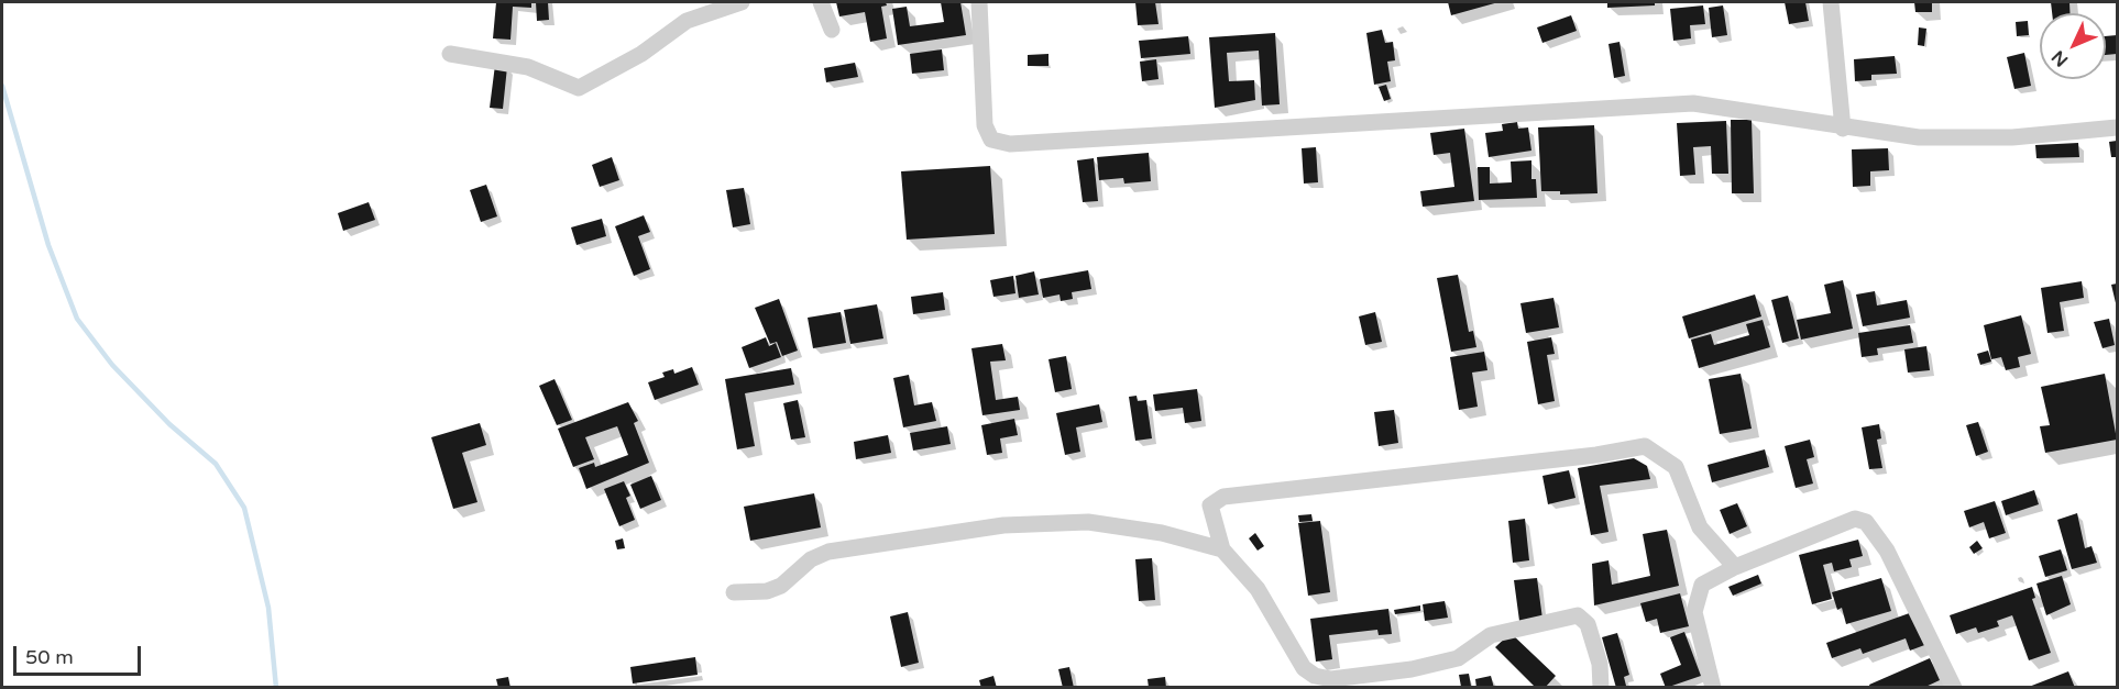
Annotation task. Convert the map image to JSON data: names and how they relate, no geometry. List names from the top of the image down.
{
  "scale_bar": "50 m",
  "north": "bottom left"
}
